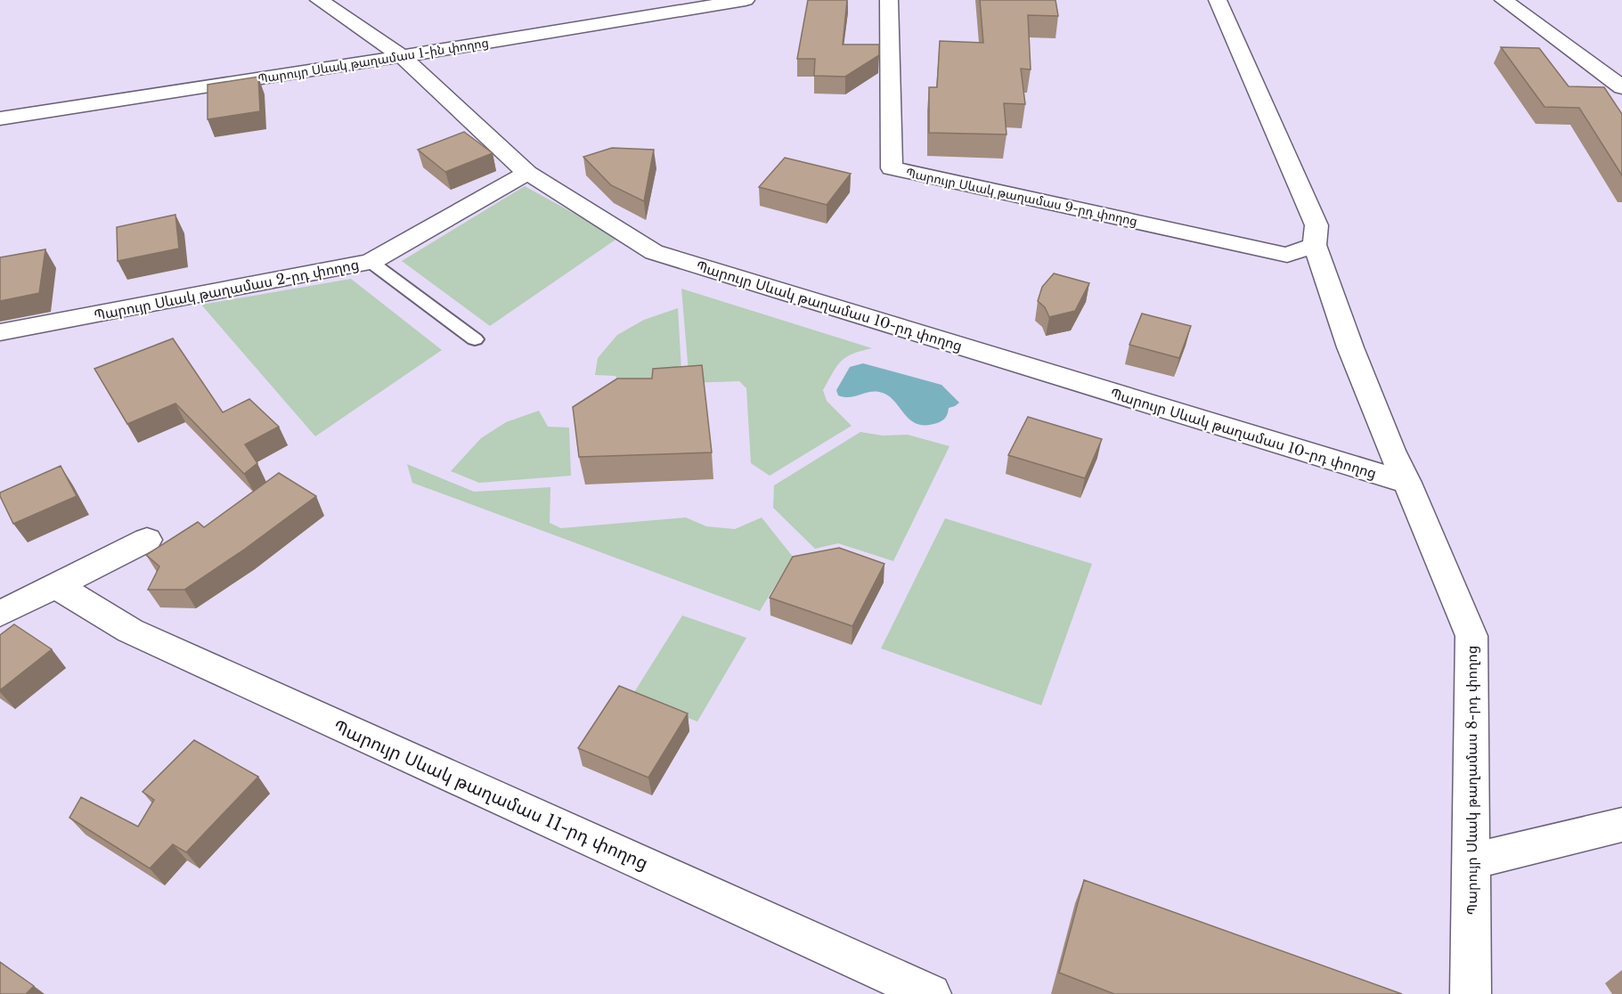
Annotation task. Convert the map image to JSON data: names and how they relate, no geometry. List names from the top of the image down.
{
  "streets": {
    "street": [
      "Պարույր Սևակ թաղամաս 1-ին փողոց",
      "Պարույր Սևակ թաղամաս 9-րդ փողոց",
      "Պարույր Սևակ թաղամաս 2-րդ փողոց",
      "Պարույր Սևակ թաղամաս 10-րդ փողոց",
      "Պարույր Սևակ թաղամաս 8-րդ փողոց",
      "Պարույր Սևակ թաղամաս 11-րդ փողոց"
    ]
  },
  "crossings": [
    ["Պարույր Սևակ թաղամաս 1-ին փողոց", "Պարույր Սևակ թաղամաս 10-րդ փողոց"],
    ["Պարույր Սևակ թաղամաս 9-րդ փողոց", "Պարույր Սևակ թաղամաս 8-րդ փողոց"],
    ["Պարույր Սևակ թաղամաս 2-րդ փողոց", "Պարույր Սևակ թաղամաս 10-րդ փողոց"],
    ["Պարույր Սևակ թաղամաս 10-րդ փողոց", "Պարույր Սևակ թաղամաս 8-րդ փողոց"]
  ]
}
